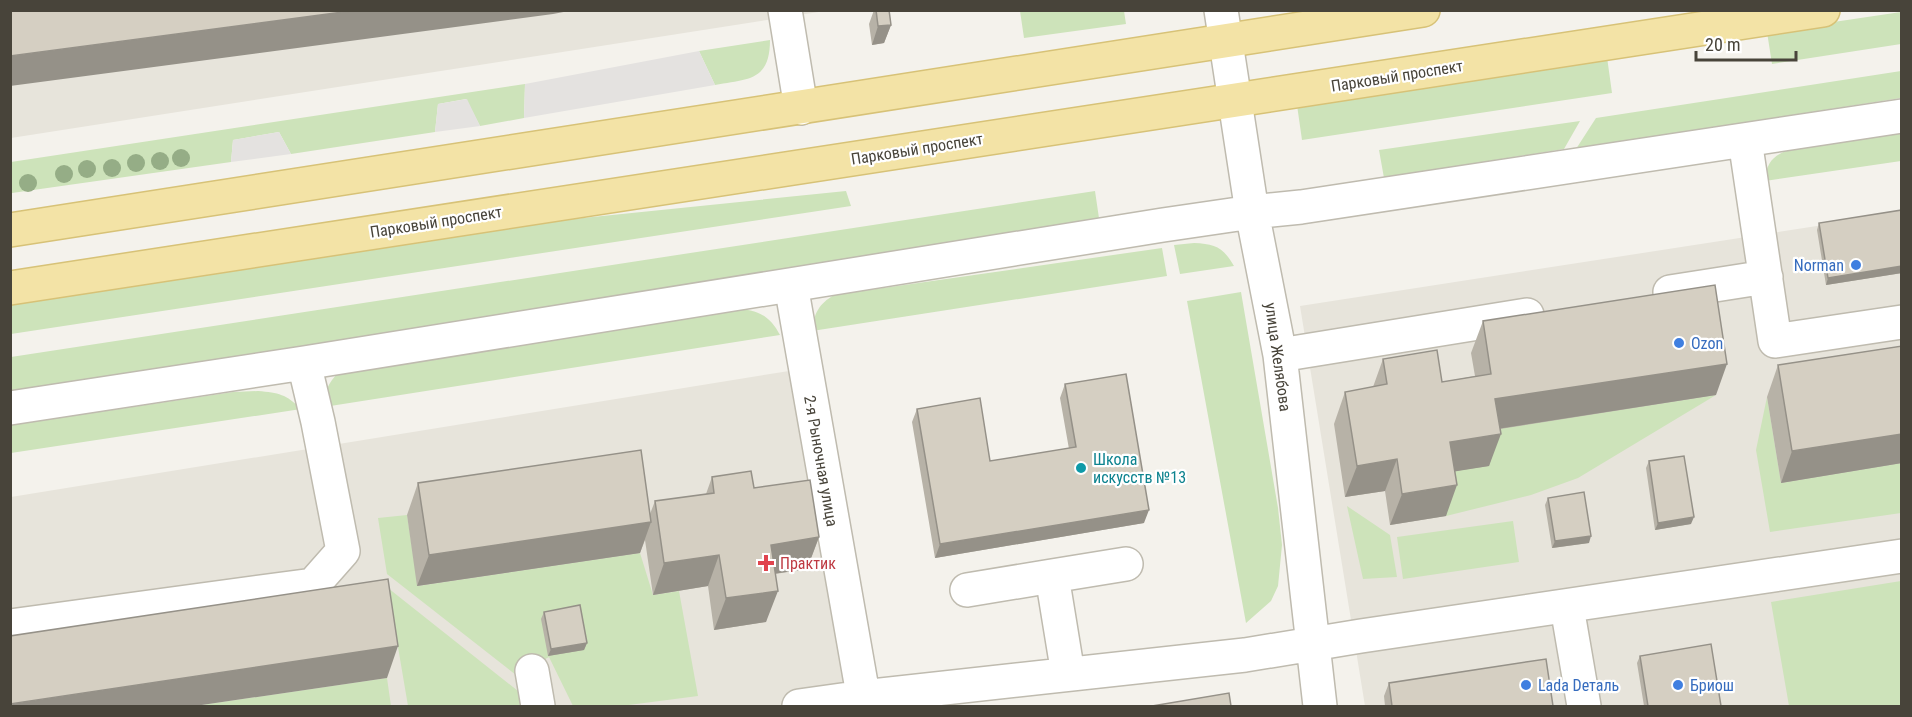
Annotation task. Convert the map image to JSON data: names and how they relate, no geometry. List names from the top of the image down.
{
  "streets": {
    "main road": ["Парковый проспект"],
    "street": ["улица Желябова", "2-я Рыночная улица"]
  },
  "crossings": [
    ["Парковый проспект", "улица Желябова"]
  ],
  "places": {
    "other": [
      "Norman",
      "Ozon",
      "Школа искусств №13",
      "Lada Dеталь",
      "Бриош"
    ],
    "health": ["Практик"]
  },
  "scale_bar": "20 m"
}
